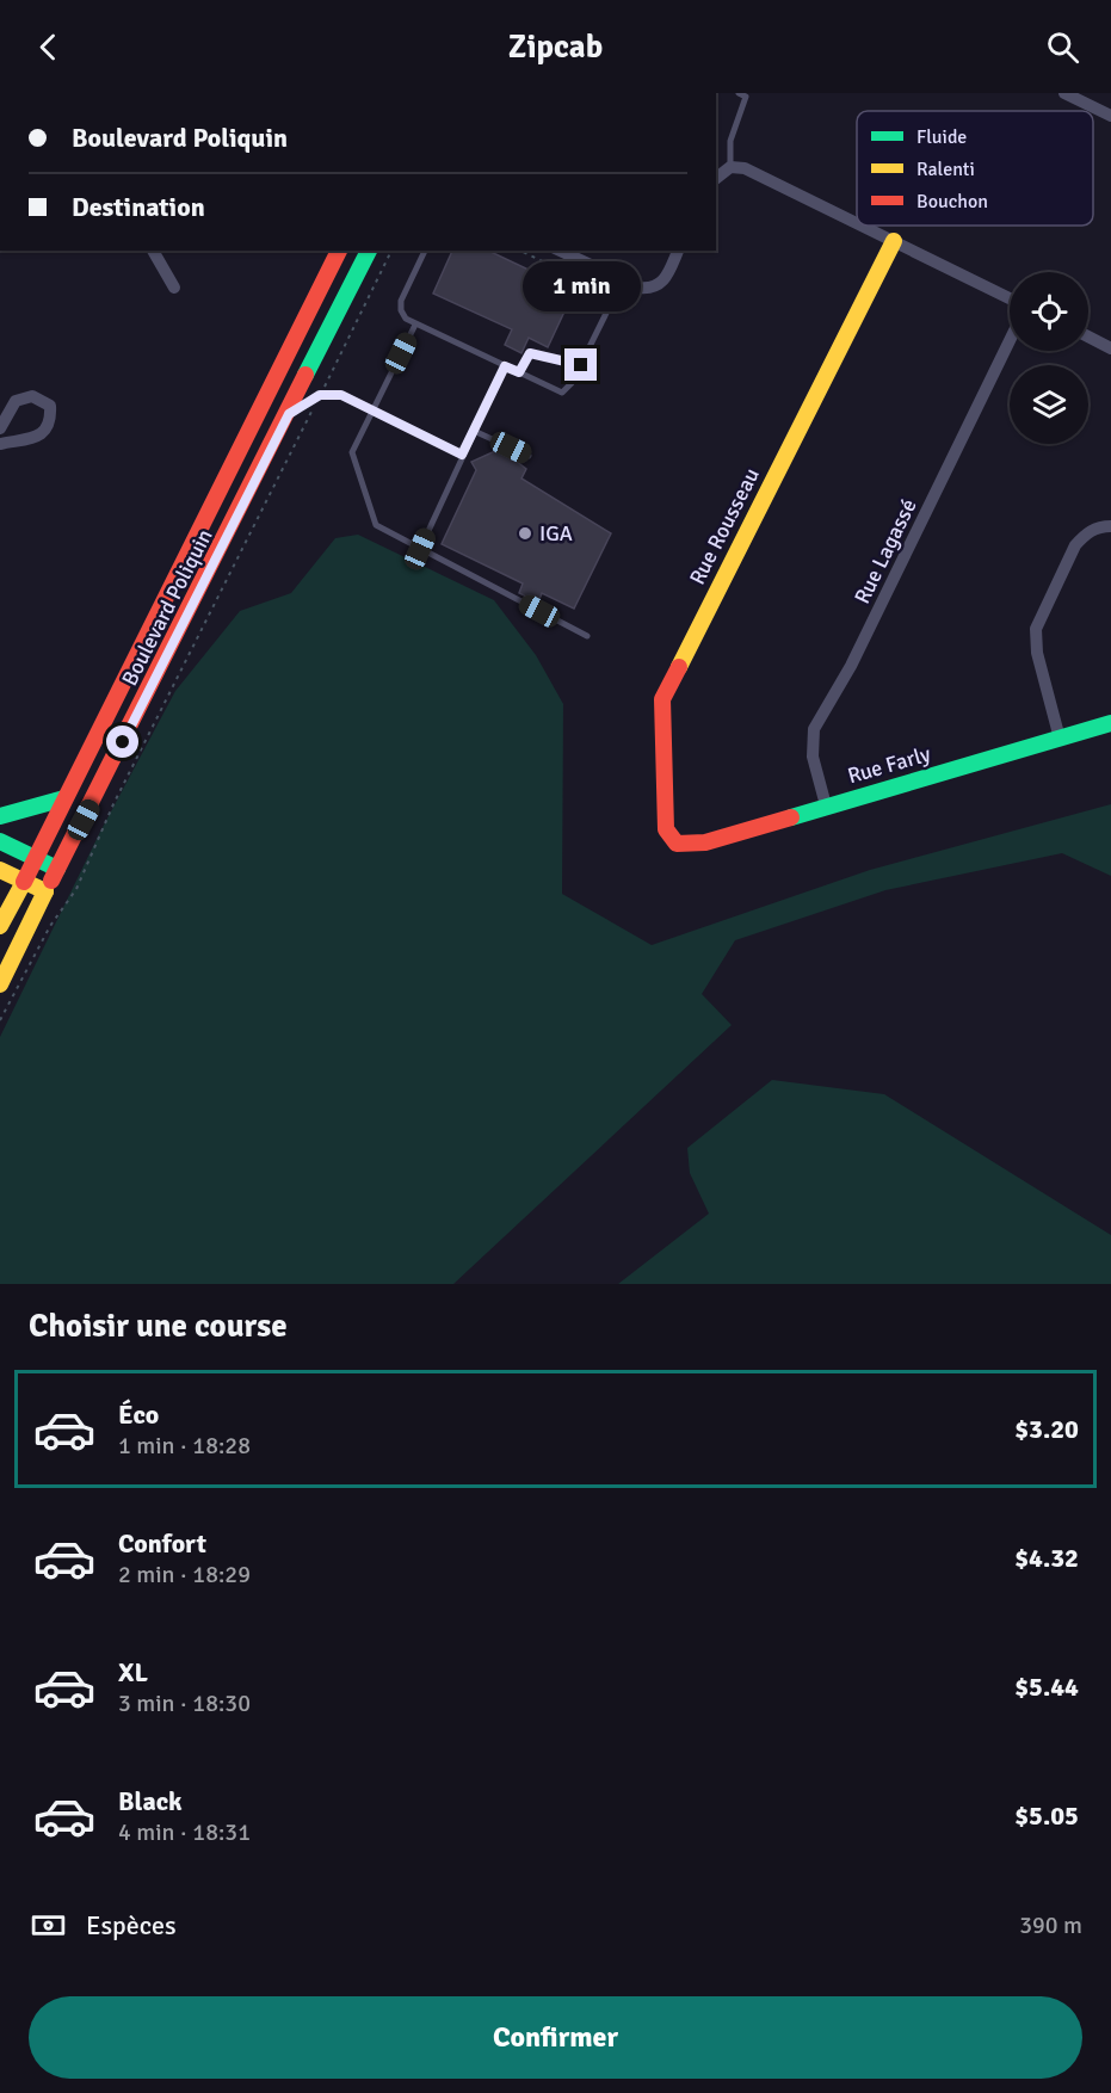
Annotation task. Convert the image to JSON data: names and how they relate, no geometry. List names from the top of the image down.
{
  "streets": {
    "main road": ["Rue Rousseau", "Boulevard Poliquin", "Rue Farly"],
    "street": ["Rue Lagassé"]
  },
  "crossings": [
    ["Rue Rousseau", "Rue Farly"],
    ["Rue Lagassé", "Rue Farly"]
  ],
  "places": ["IGA"],
  "legend": ["Fluide", "Ralenti", "Bouchon"],
  "page": {
    "header": "Zipcab",
    "banner": ["Boulevard Poliquin", "Destination"],
    "bubble": "1 min",
    "heading": "Choisir une course",
    "list": [
      {
        "name": "Éco",
        "note": "1 min · 18:28",
        "value": "$3.20"
      },
      {
        "name": "Confort",
        "note": "2 min · 18:29",
        "value": "$4.32"
      },
      {
        "name": "XL",
        "note": "3 min · 18:30",
        "value": "$5.44"
      },
      {
        "name": "Black",
        "note": "4 min · 18:31",
        "value": "$5.05"
      }
    ],
    "pay": ["Espèces", "390 m"],
    "buttons": "Confirmer"
  }
}
